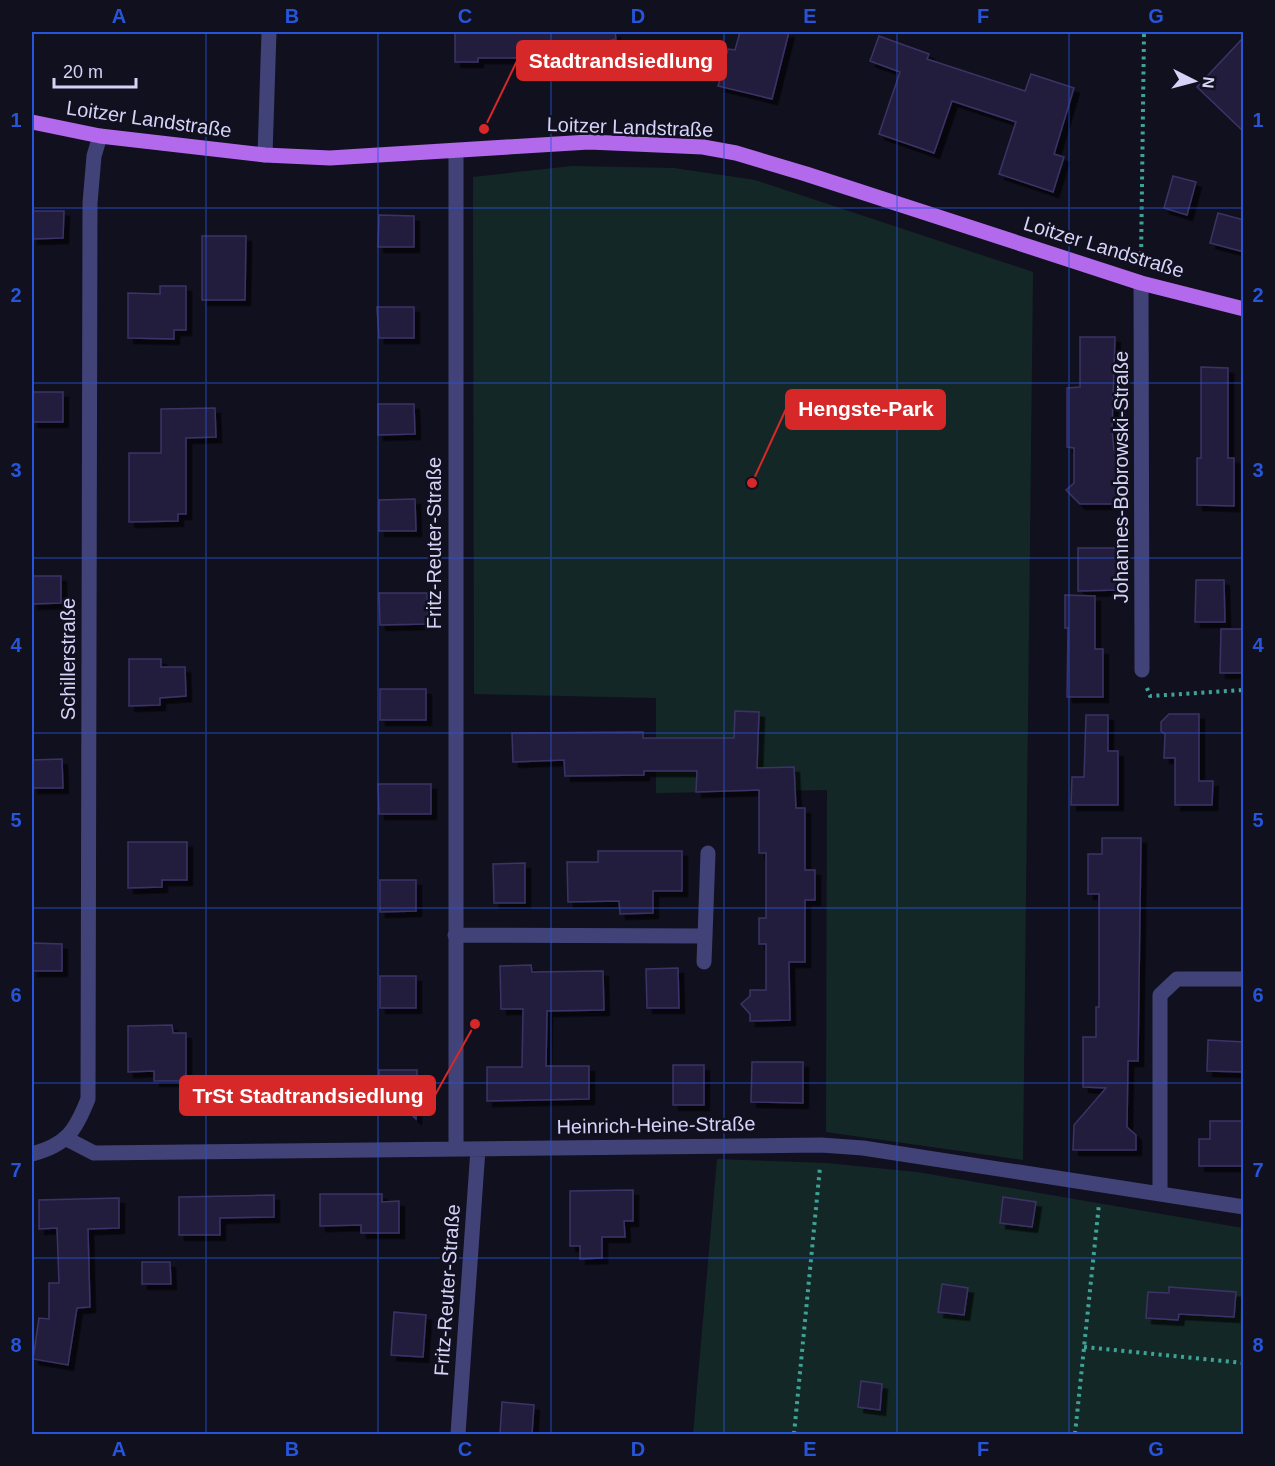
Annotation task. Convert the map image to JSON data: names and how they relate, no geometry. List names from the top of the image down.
{
  "streets": {
    "main road": ["Loitzer Landstraße"],
    "street": [
      "Johannes-Bobrowski-Straße",
      "Fritz-Reuter-Straße",
      "Schillerstraße",
      "Heinrich-Heine-Straße"
    ]
  },
  "crossings": [
    ["Loitzer Landstraße", "Johannes-Bobrowski-Straße"],
    ["Loitzer Landstraße", "Fritz-Reuter-Straße"],
    ["Loitzer Landstraße", "Schillerstraße"],
    ["Fritz-Reuter-Straße", "Heinrich-Heine-Straße"],
    ["Schillerstraße", "Heinrich-Heine-Straße"]
  ],
  "places": ["Stadtrandsiedlung", "Hengste-Park", "TrSt Stadtrandsiedlung"],
  "scale_bar": "20 m",
  "north": "right",
  "grid": {
    "columns": [
      "A",
      "B",
      "C",
      "D",
      "E",
      "F",
      "G"
    ],
    "rows": [
      "1",
      "2",
      "3",
      "4",
      "5",
      "6",
      "7",
      "8"
    ]
  }
}
